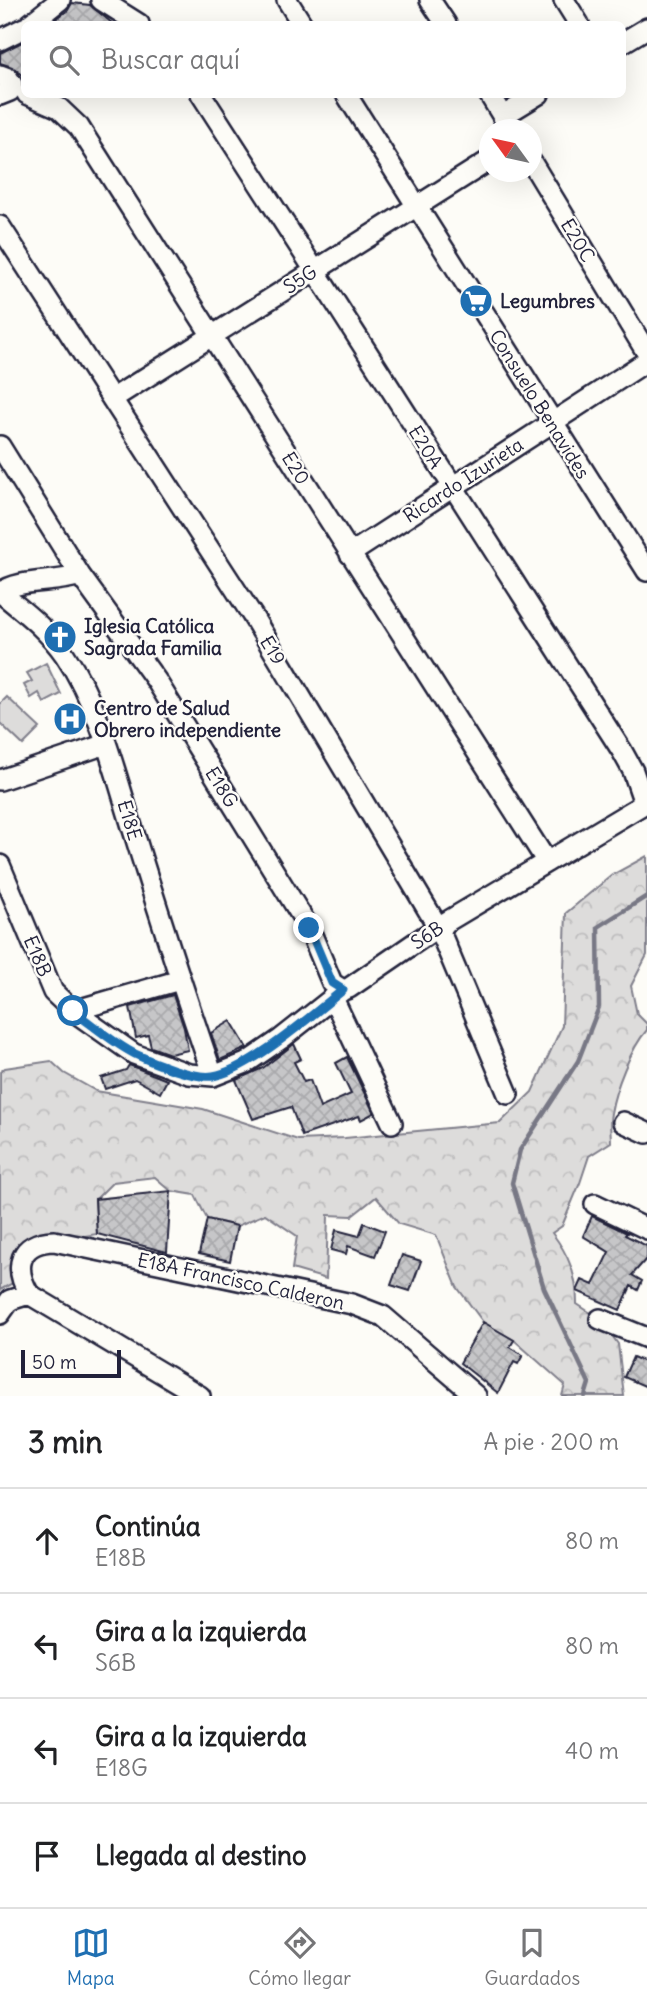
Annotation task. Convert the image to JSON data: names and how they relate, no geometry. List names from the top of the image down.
{
  "streets": {
    "street": [
      "E20C",
      "S5G",
      "Consuelo Benavides",
      "E20A",
      "E20",
      "Ricardo Izurieta",
      "E19",
      "E18G",
      "E18E",
      "S6B",
      "E18B",
      "E18A Francisco Calderon"
    ]
  },
  "crossings": [
    ["S5G", "Consuelo Benavides"],
    ["S5G", "E20A"],
    ["S5G", "E20"],
    ["S5G", "E19"],
    ["Consuelo Benavides", "Ricardo Izurieta"],
    ["E20A", "Ricardo Izurieta"],
    ["E20A", "S6B"],
    ["E20", "Ricardo Izurieta"],
    ["E20", "S6B"],
    ["E19", "S6B"],
    ["E18G", "S6B"],
    ["E18E", "S6B"],
    ["E18E", "E18B"],
    ["S6B", "E18B"]
  ],
  "places": {
    "supermarket": ["Legumbres"],
    "church": ["Iglesia Católica Sagrada Familia"],
    "hospital": ["Centro de Salud Obrero independiente"]
  },
  "scale_bar": "50 m",
  "north": "top left",
  "page": {
    "search": "Buscar aquí",
    "scale": "50 m",
    "heading": ["3 min", "A pie · 200 m"],
    "list": [
      ["Continúa", "E18B", "80 m"],
      ["Gira a la izquierda", "S6B", "80 m"],
      ["Gira a la izquierda", "E18G", "40 m"],
      "Llegada al destino"
    ],
    "nav": ["Mapa", "Cómo llegar", "Guardados"]
  }
}
